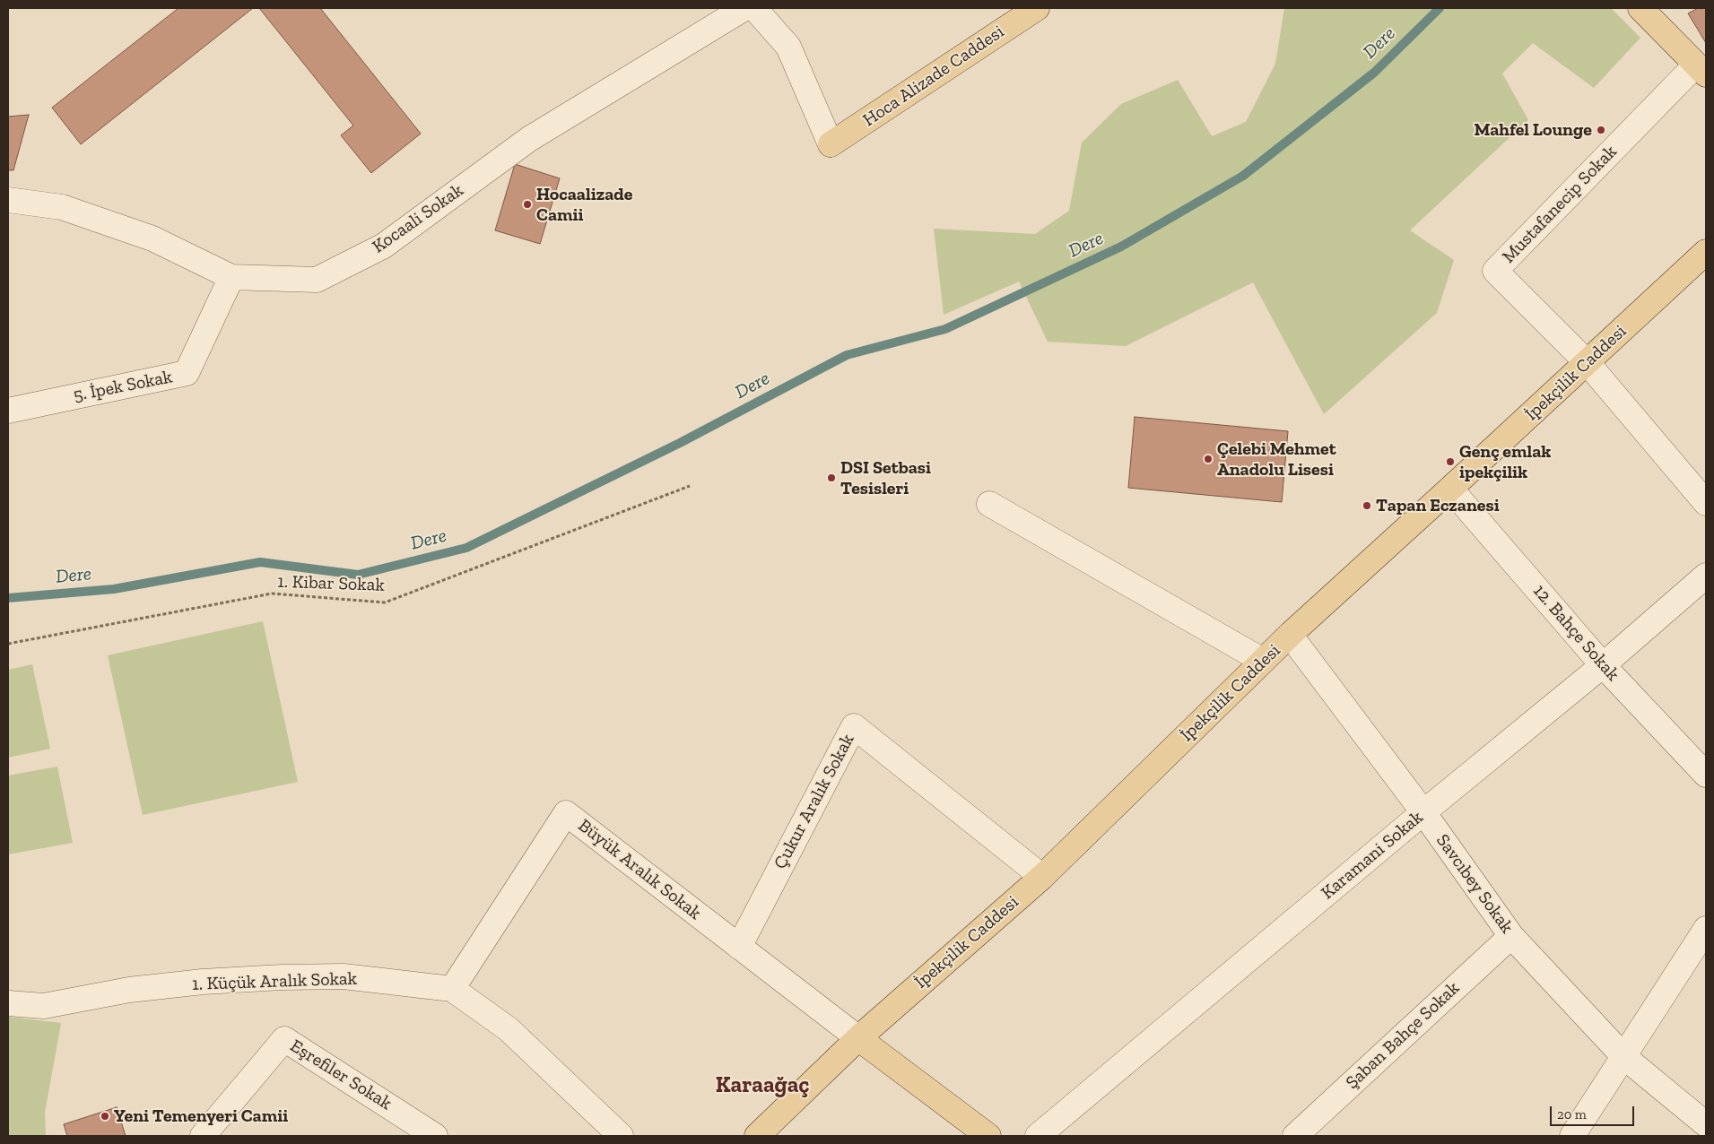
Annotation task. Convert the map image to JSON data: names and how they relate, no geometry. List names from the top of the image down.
{
  "streets": {
    "main road": ["Hoca Alizade Caddesi", "İpekçilik Caddesi"],
    "street": [
      "Mustafanecip Sokak",
      "Kocaali Sokak",
      "5. İpek Sokak",
      "12. Bahçe Sokak",
      "Çukur Aralık Sokak",
      "Karamani Sokak",
      "Büyük Aralık Sokak",
      "Savcıbey Sokak",
      "1. Küçük Aralık Sokak",
      "Şaban Bahçe Sokak",
      "Eşrefiler Sokak"
    ],
    "path": ["1. Kibar Sokak"]
  },
  "crossings": [
    ["Mustafanecip Sokak", "İpekçilik Caddesi"],
    ["Kocaali Sokak", "5. İpek Sokak"],
    ["İpekçilik Caddesi", "12. Bahçe Sokak"],
    ["İpekçilik Caddesi", "Çukur Aralık Sokak"],
    ["İpekçilik Caddesi", "Büyük Aralık Sokak"],
    ["İpekçilik Caddesi", "Savcıbey Sokak"],
    ["12. Bahçe Sokak", "Karamani Sokak"],
    ["Çukur Aralık Sokak", "Büyük Aralık Sokak"],
    ["Karamani Sokak", "Savcıbey Sokak"],
    ["Büyük Aralık Sokak", "1. Küçük Aralık Sokak"],
    ["Savcıbey Sokak", "Şaban Bahçe Sokak"]
  ],
  "districts": ["Karaağaç"],
  "water": ["Dere"],
  "places": [
    "Mahfel Lounge",
    "Hocaalizade Camii",
    "Çelebi Mehmet Anadolu Lisesi",
    "Genç emlak ipekçilik",
    "DSI Setbasi Tesisleri",
    "Tapan Eczanesi",
    "Yeni Temenyeri Camii"
  ],
  "scale_bar": "20 m"
}
